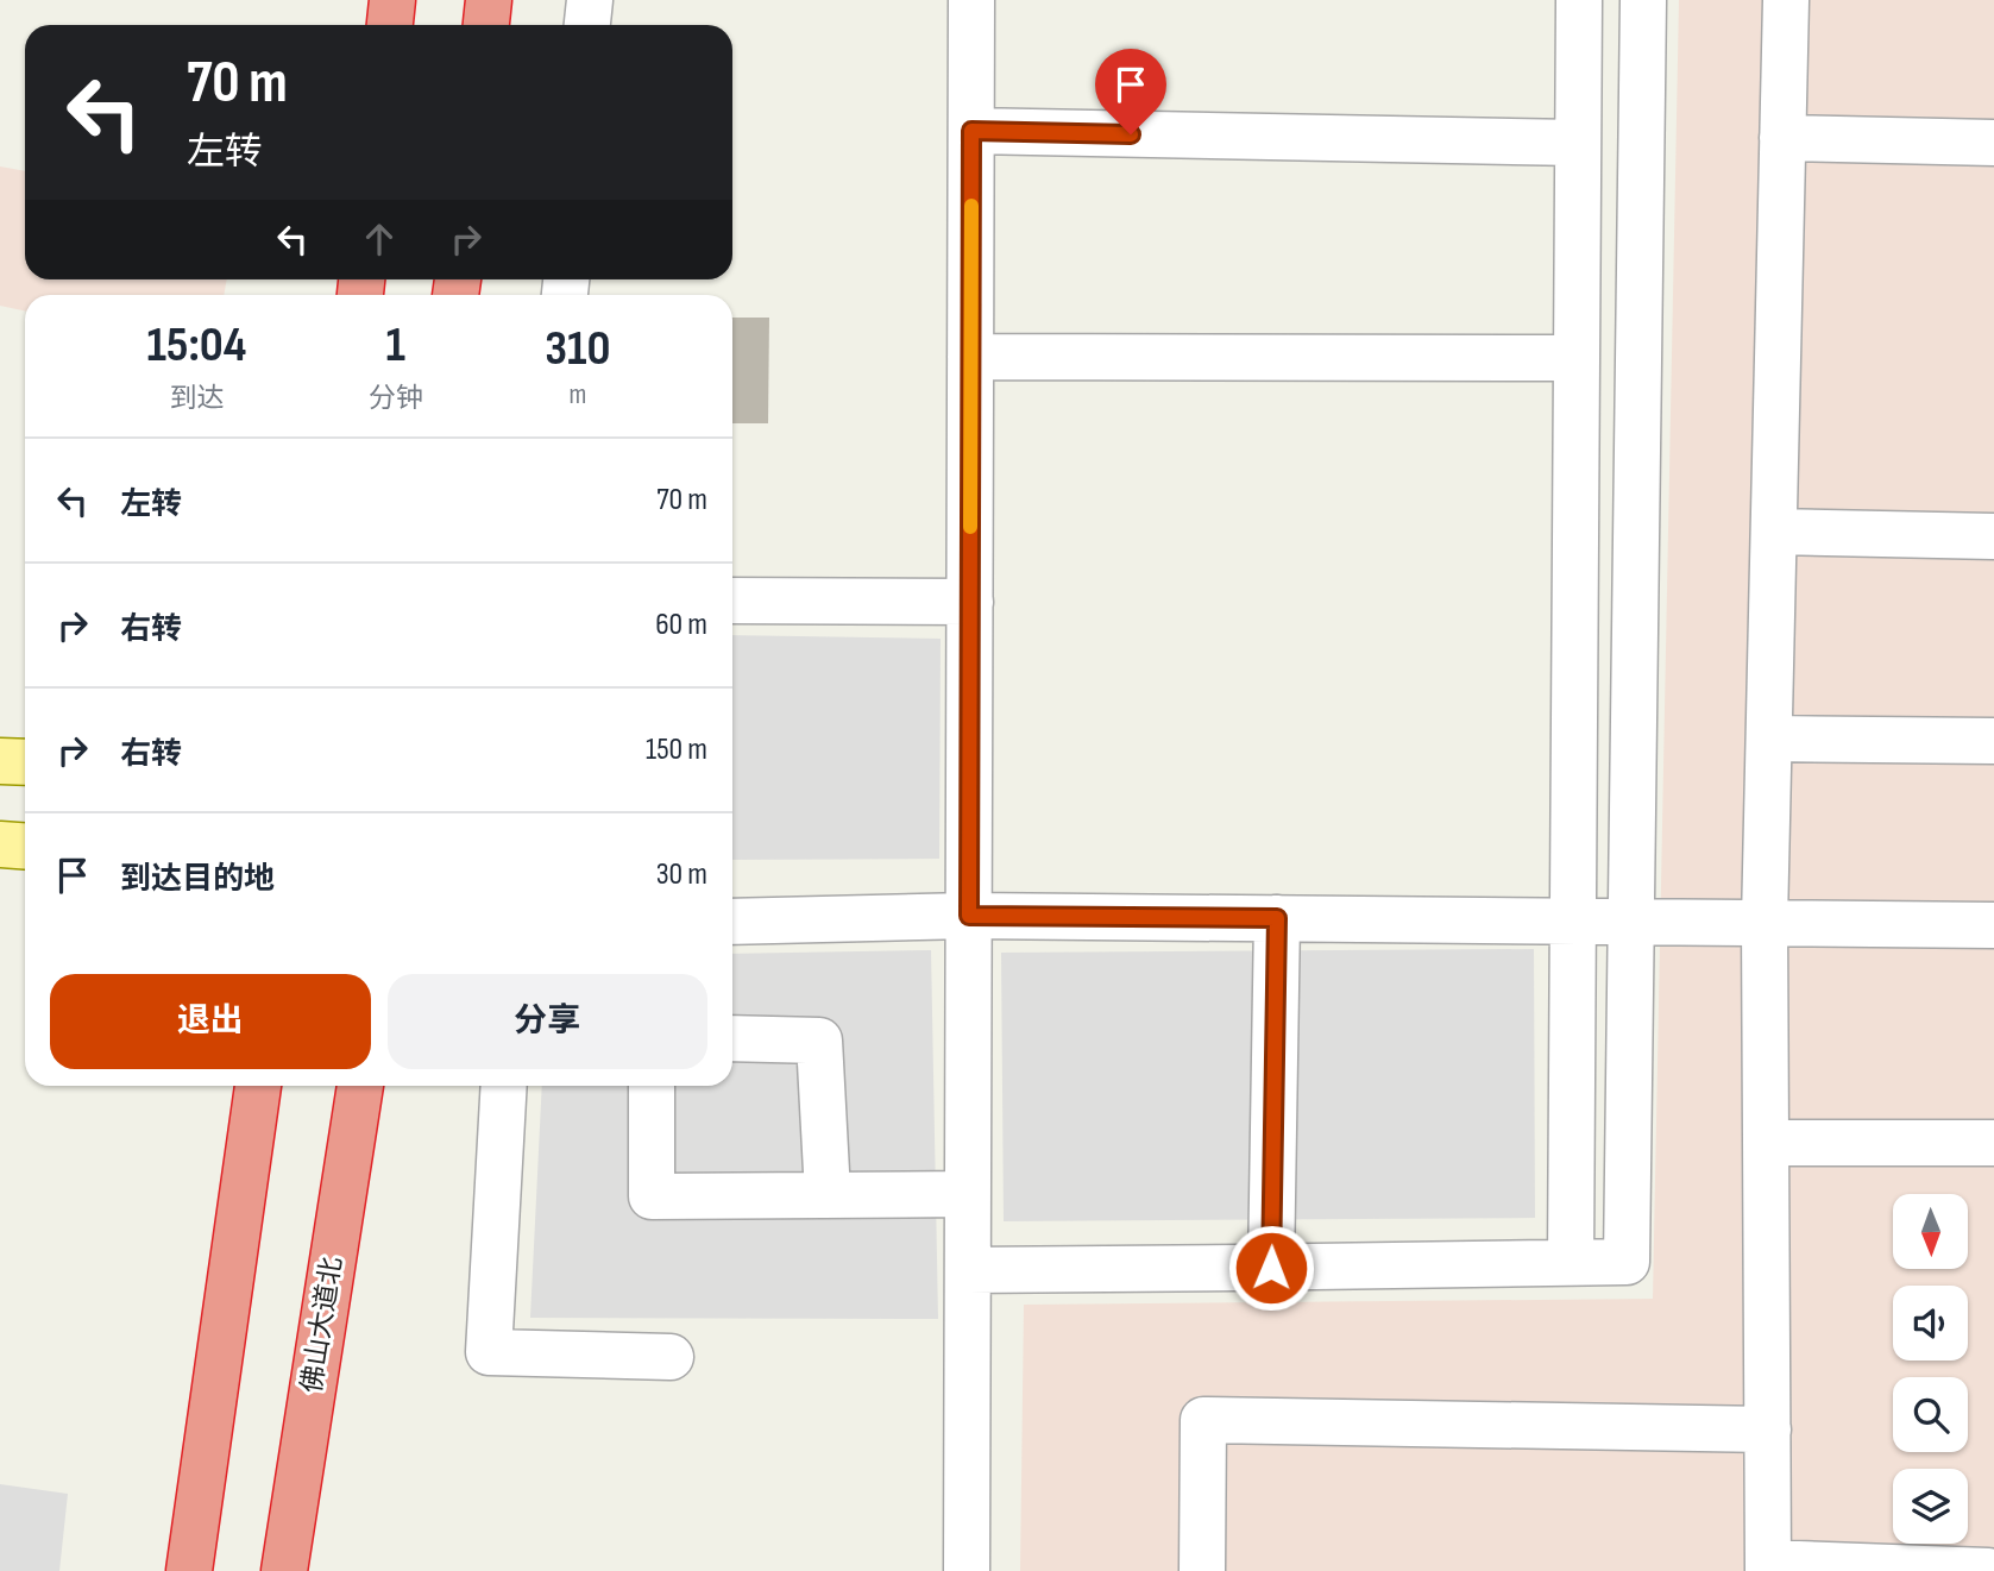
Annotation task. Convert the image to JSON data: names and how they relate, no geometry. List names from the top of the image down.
{
  "streets": {
    "highway": ["佛山大道北"]
  },
  "north": "bottom",
  "page": {
    "turn": ["70 m", "左转"],
    "eta": [
      "15:04",
      "到达",
      "1",
      "分钟",
      "310",
      "m"
    ],
    "list": [
      {
        "name": "左转",
        "value": "70 m"
      },
      {
        "name": "右转",
        "value": "60 m"
      },
      {
        "name": "右转",
        "value": "150 m"
      },
      {
        "name": "到达目的地",
        "value": "30 m"
      }
    ],
    "buttons": ["退出", "分享"]
  }
}
